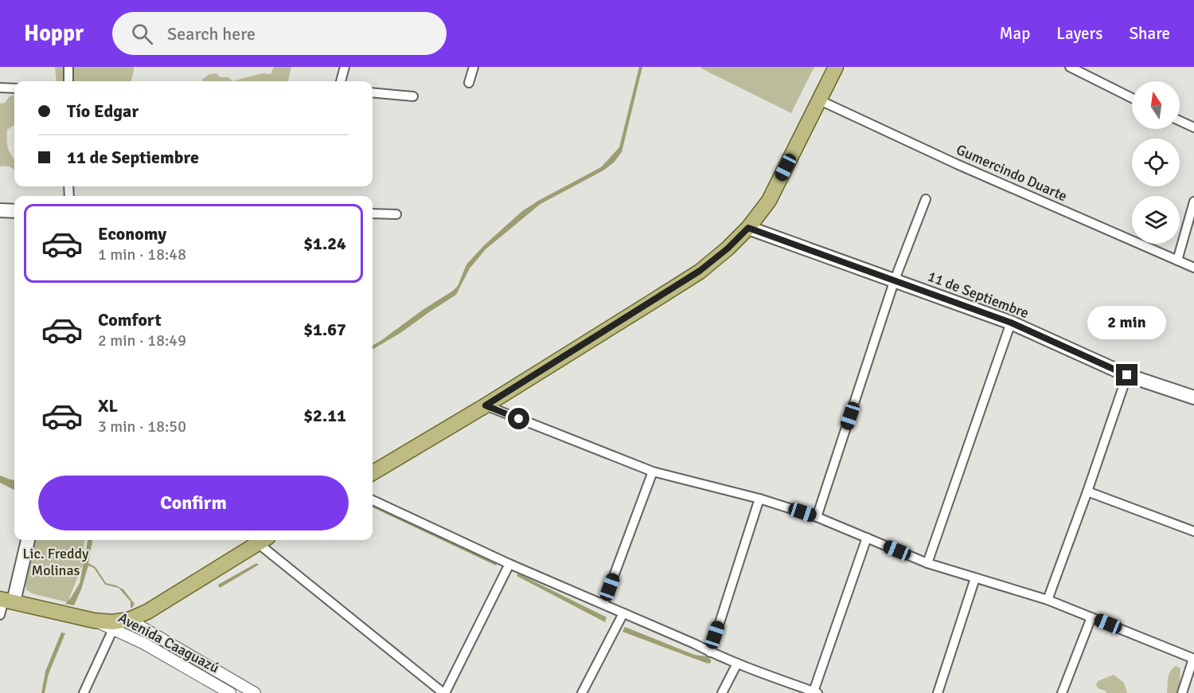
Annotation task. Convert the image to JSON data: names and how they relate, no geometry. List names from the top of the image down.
{
  "streets": {
    "main road": ["11 de Septiembre"],
    "street": ["Gumercindo Duarte", "Avenida Caaguazú"]
  },
  "parks": ["Lic. Freddy Molinas"],
  "north": "top",
  "page": {
    "header": "Hoppr",
    "search": "Search here",
    "nav": ["Map", "Layers", "Share"],
    "banner": ["Tío Edgar", "11 de Septiembre"],
    "list": [
      {
        "name": "Economy",
        "note": "1 min · 18:48",
        "value": "$1.24"
      },
      {
        "name": "Comfort",
        "note": "2 min · 18:49",
        "value": "$1.67"
      },
      {
        "name": "XL",
        "note": "3 min · 18:50",
        "value": "$2.11"
      }
    ],
    "bubble": "2 min",
    "buttons": "Confirm"
  }
}
